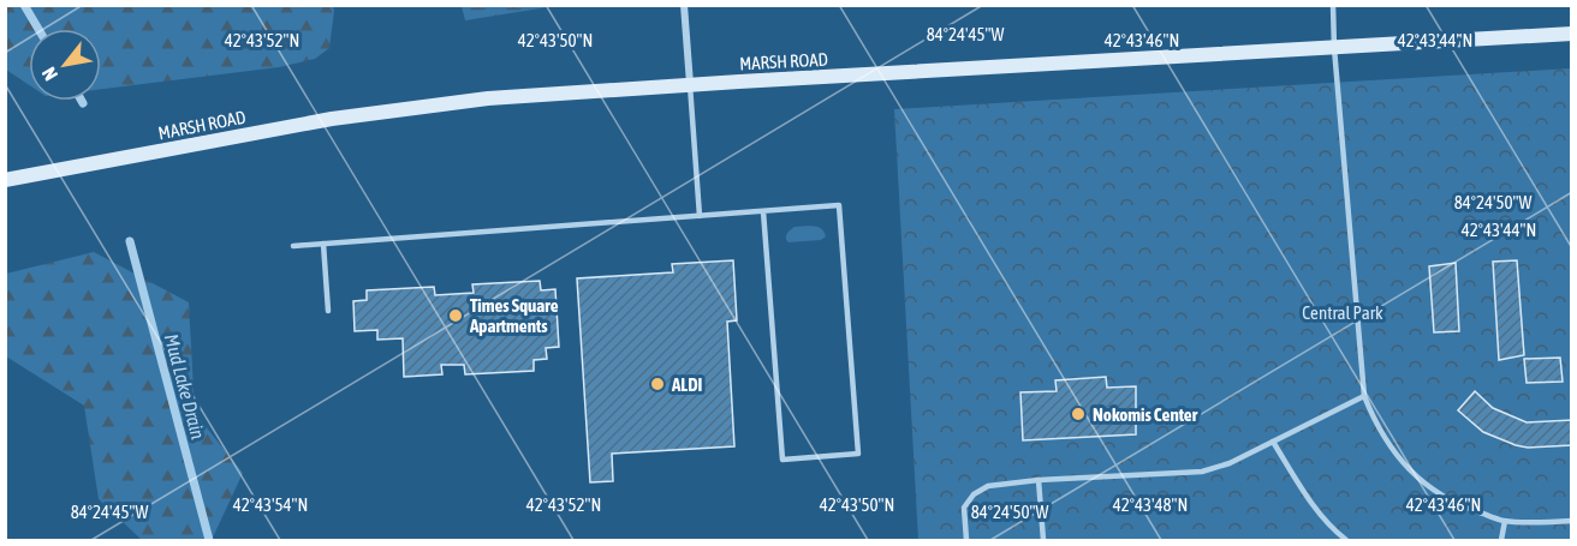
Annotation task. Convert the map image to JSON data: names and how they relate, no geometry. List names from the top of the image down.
{
  "streets": {
    "main road": ["MARSH ROAD"]
  },
  "water": ["Mud Lake Drain"],
  "parks": ["Central Park"],
  "places": ["Times Square Apartments", "ALDI", "Nokomis Center"],
  "north": "bottom left",
  "coordinates": [
    "84°24'45\"W",
    "42°43'52\"N",
    "42°43'50\"N",
    "42°43'46\"N",
    "42°43'44\"N",
    "84°24'50\"W",
    "42°43'54\"N",
    "42°43'48\"N"
  ]
}
